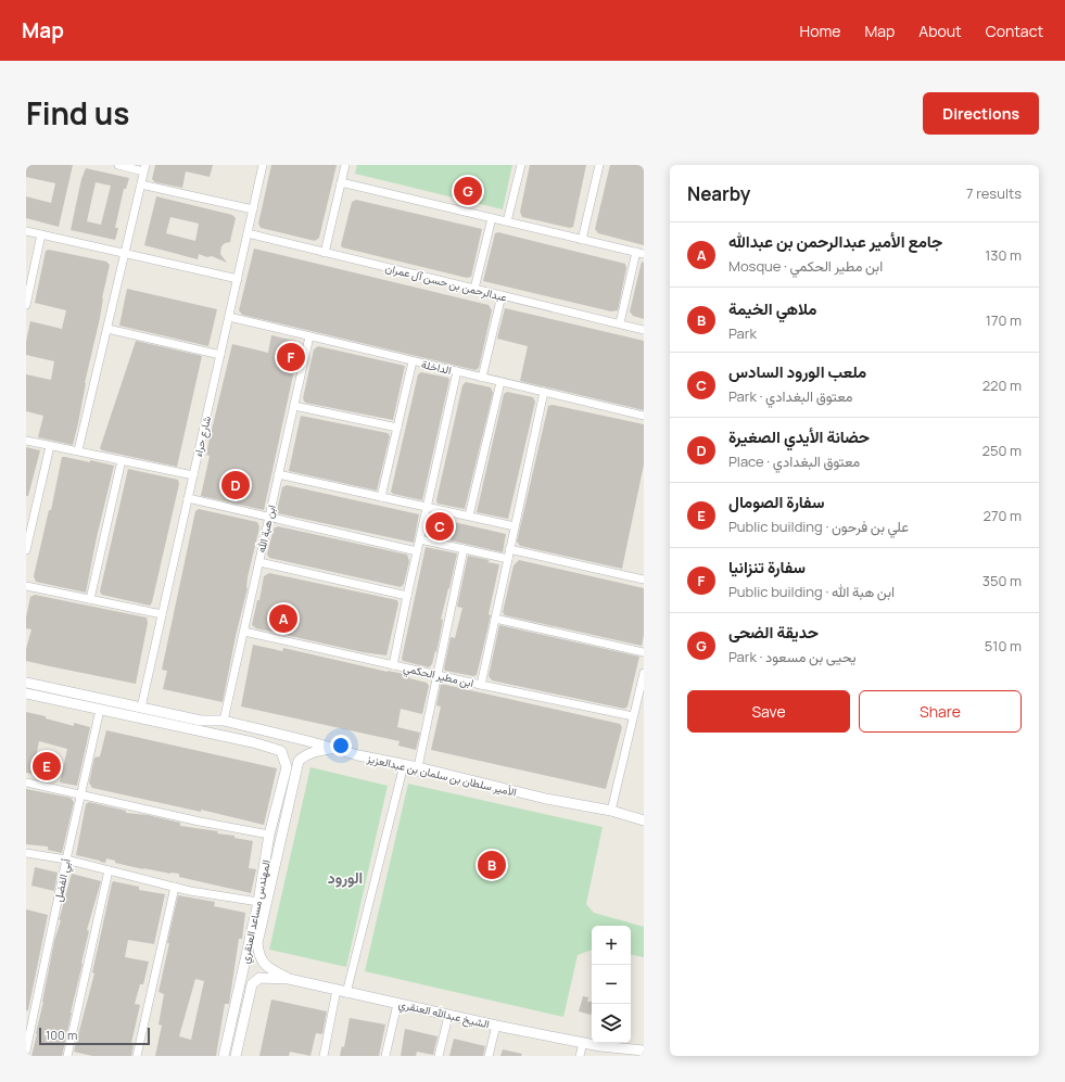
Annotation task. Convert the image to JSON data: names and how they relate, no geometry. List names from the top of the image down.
{
  "streets": {
    "street": [
      "عبدالرحمن بن حسن آل عمران",
      "الداخلة",
      "شارع حراء",
      "ابن هبة الله",
      "ابن مطير الحكمي",
      "الأمير سلطان بن سلمان بن عبدالعزيز",
      "أبي الفضل",
      "المهندس مساعد العنقري",
      "الشيخ عبدالله العنقري"
    ]
  },
  "crossings": [
    ["عبدالرحمن بن حسن آل عمران", "شارع حراء"],
    ["الداخلة", "شارع حراء"],
    ["الداخلة", "ابن هبة الله"],
    ["شارع حراء", "الأمير سلطان بن سلمان بن عبدالعزيز"],
    ["ابن هبة الله", "ابن مطير الحكمي"],
    ["ابن هبة الله", "الأمير سلطان بن سلمان بن عبدالعزيز"],
    ["الأمير سلطان بن سلمان بن عبدالعزيز", "أبي الفضل"],
    ["الأمير سلطان بن سلمان بن عبدالعزيز", "المهندس مساعد العنقري"]
  ],
  "districts": ["الورود"],
  "scale_bar": "100 m",
  "page": {
    "header": "Map",
    "nav": [
      "Home",
      "Map",
      "About",
      "Contact"
    ],
    "title": "Find us",
    "buttons": [
      "Directions",
      ["Save", "Share"]
    ],
    "heading": ["Nearby", "7 results"],
    "pins": [
      "G",
      "F",
      "D",
      "C",
      "A",
      "E",
      "B"
    ],
    "list": [
      {
        "mark": "A",
        "name": "جامع الأمير عبدالرحمن بن عبدالله",
        "note": "Mosque · ابن مطير الحكمي",
        "value": "130 m"
      },
      {
        "mark": "B",
        "name": "ملاهي الخيمة",
        "note": "Park",
        "value": "170 m"
      },
      {
        "mark": "C",
        "name": "ملعب الورود السادس",
        "note": "Park · معتوق البغدادي",
        "value": "220 m"
      },
      {
        "mark": "D",
        "name": "حضانة الأيدي الصغيرة",
        "note": "Place · معتوق البغدادي",
        "value": "250 m"
      },
      {
        "mark": "E",
        "name": "سفارة الصومال",
        "note": "Public building · علي بن فرحون",
        "value": "270 m"
      },
      {
        "mark": "F",
        "name": "سفارة تنزانيا",
        "note": "Public building · ابن هبة الله",
        "value": "350 m"
      },
      {
        "mark": "G",
        "name": "حديقة الضحى",
        "note": "Park · يحيى بن مسعود",
        "value": "510 m"
      }
    ],
    "map_buttons": ["+", "−"],
    "scale": "100 m"
  }
}
